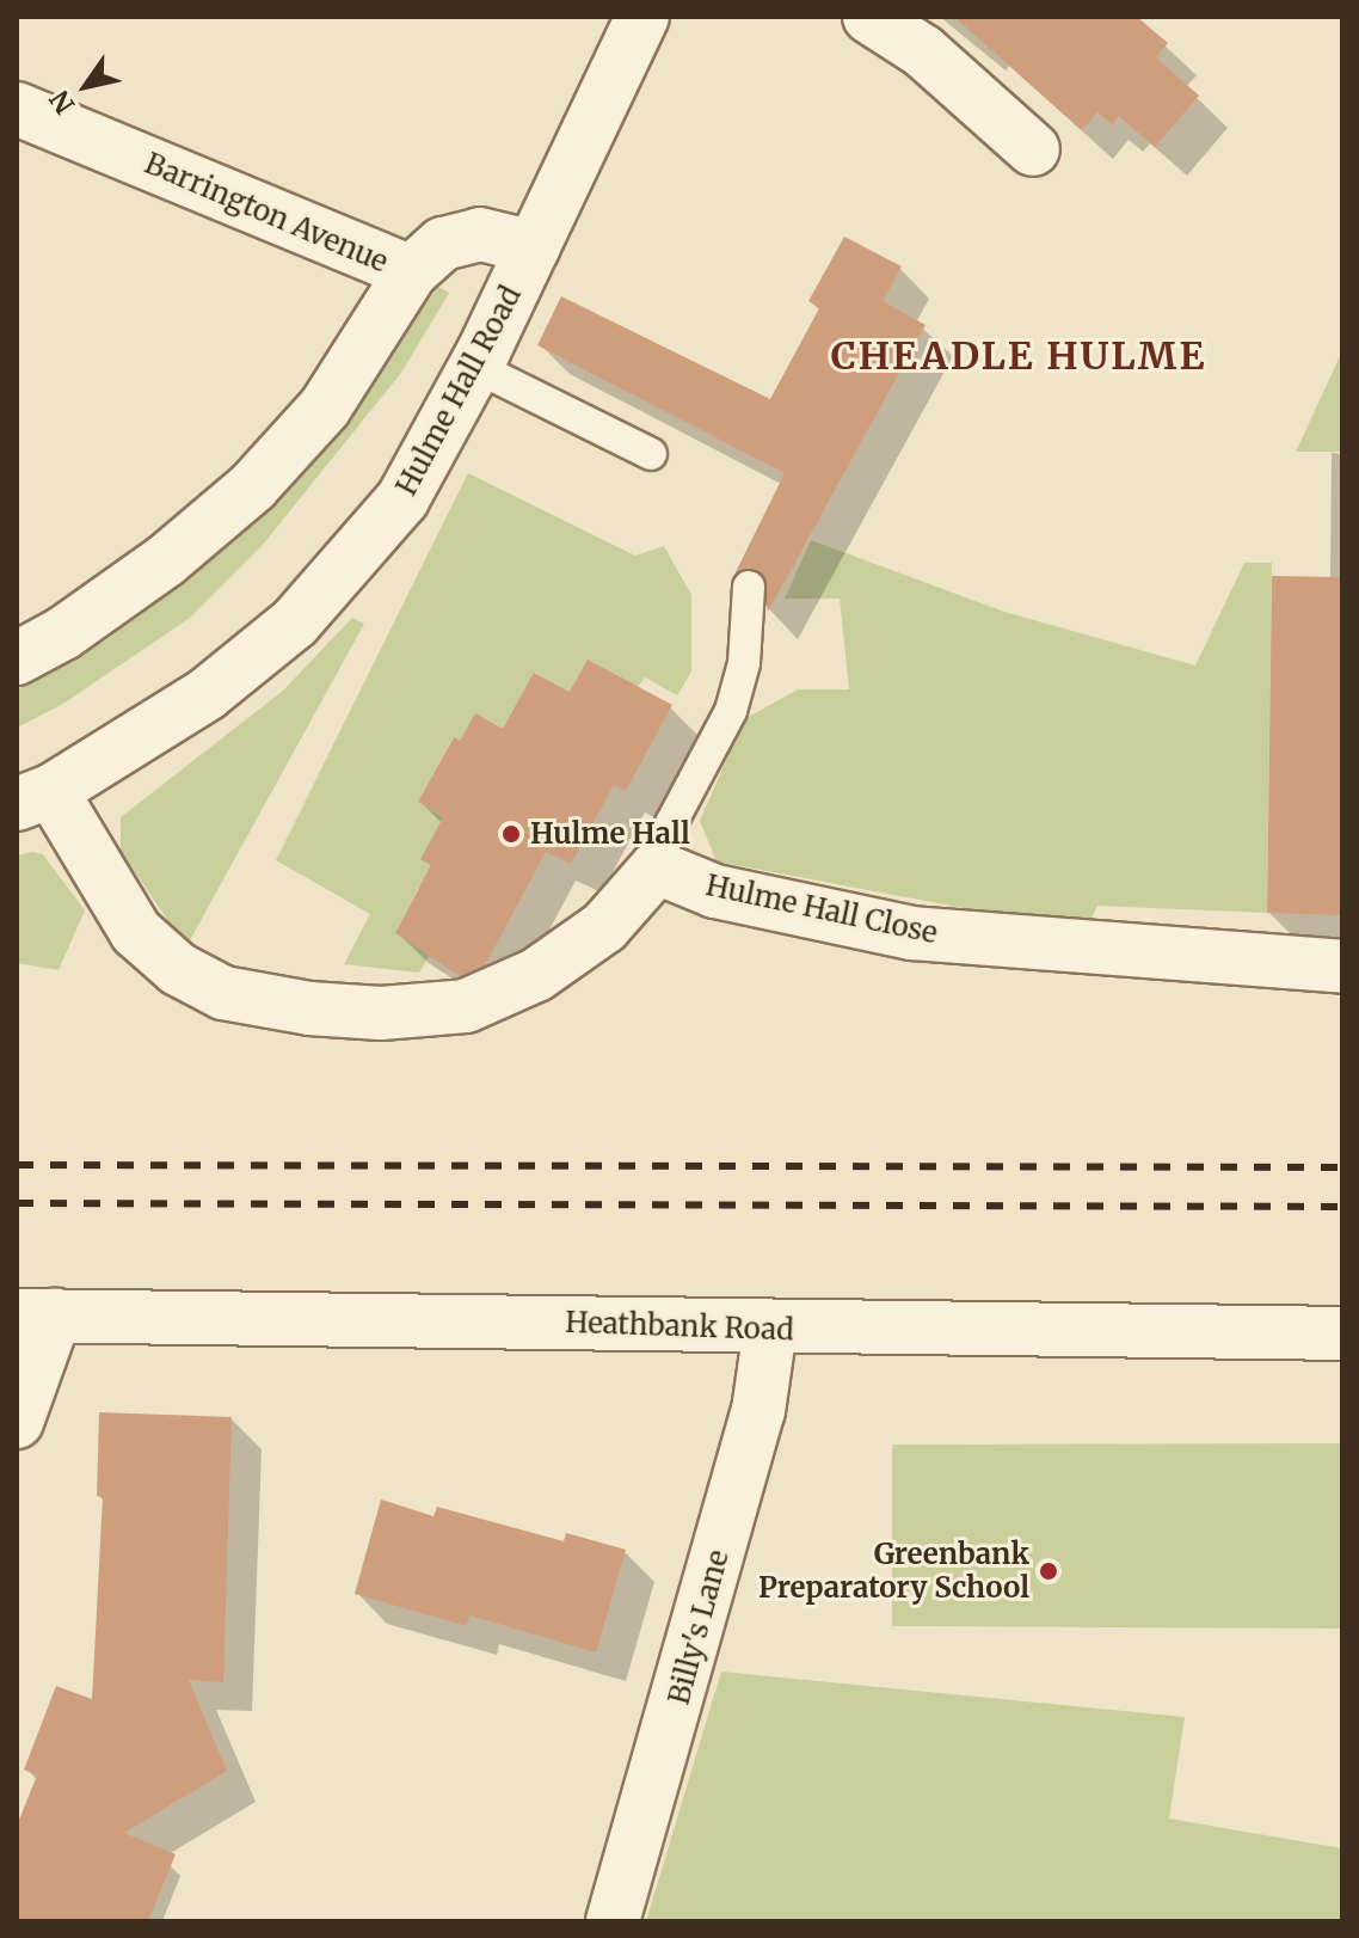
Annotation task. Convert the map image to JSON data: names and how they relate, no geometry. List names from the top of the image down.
{
  "streets": {
    "street": [
      "Barrington Avenue",
      "Hulme Hall Road",
      "Hulme Hall Close",
      "Heathbank Road",
      "Billy's Lane"
    ]
  },
  "crossings": [
    ["Barrington Avenue", "Hulme Hall Road"],
    ["Heathbank Road", "Billy's Lane"]
  ],
  "districts": ["CHEADLE HULME"],
  "places": ["Hulme Hall", "Greenbank Preparatory School"],
  "north": "bottom left"
}
